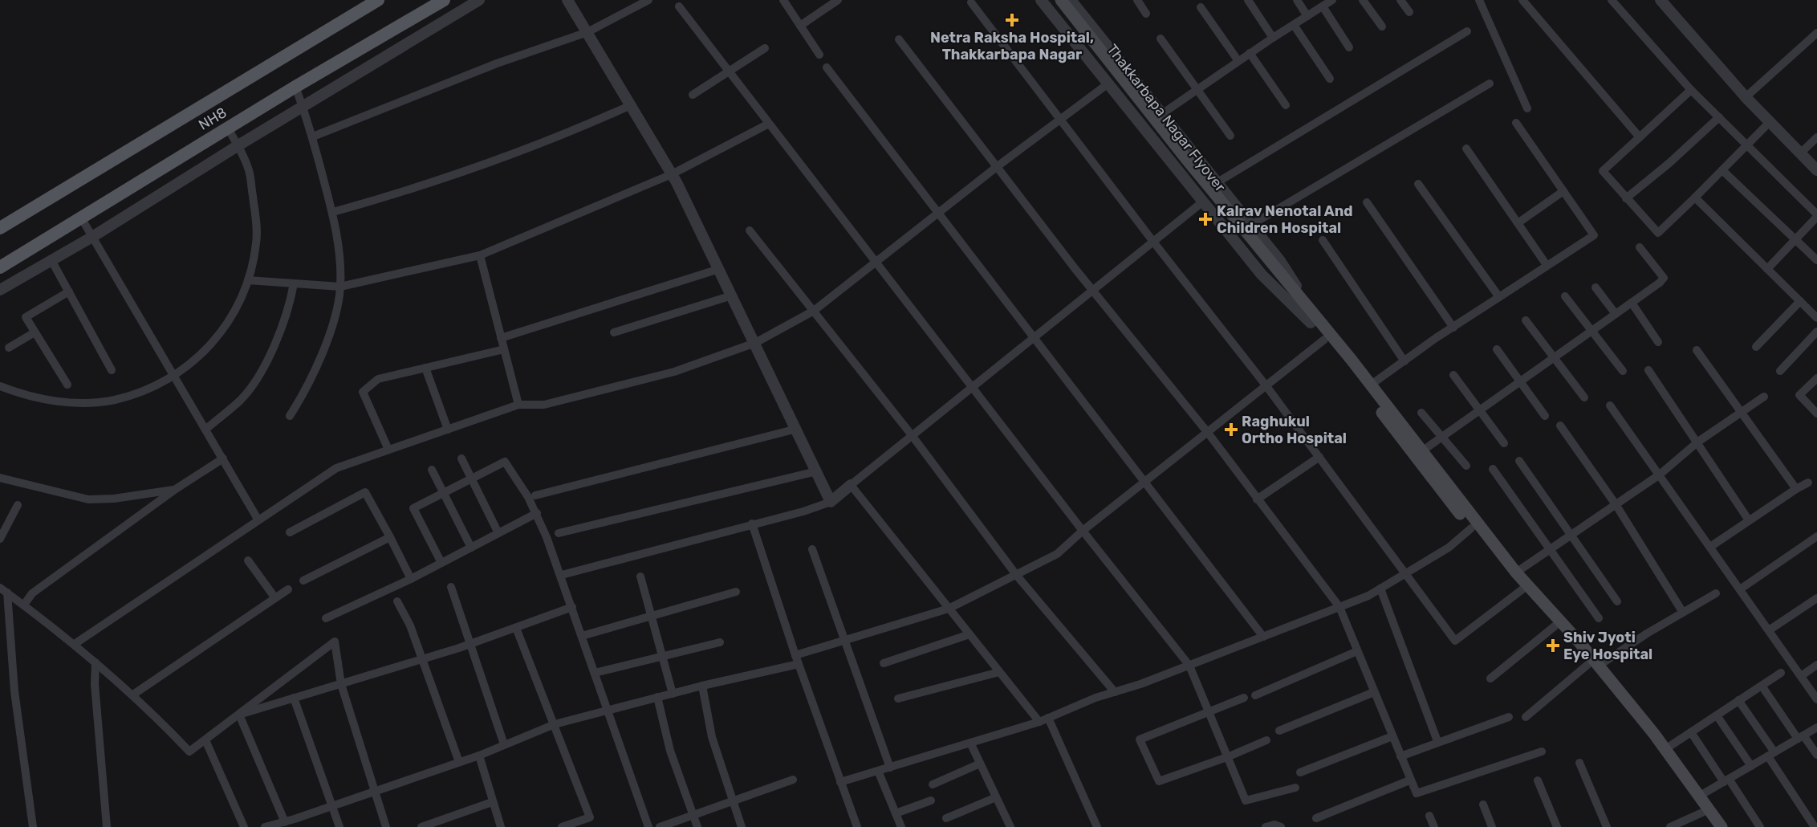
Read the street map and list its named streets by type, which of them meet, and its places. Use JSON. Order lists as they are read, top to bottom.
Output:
{
  "streets": {
    "main road": ["Thakkarbapa Nagar Flyover", "NH8"]
  },
  "places": {
    "health": [
      "Netra Raksha Hospital, Thakkarbapa Nagar",
      "Kalrav Nenotal And Children Hospital",
      "Raghukul Ortho Hospital",
      "Shiv Jyoti Eye Hospital"
    ]
  }
}
